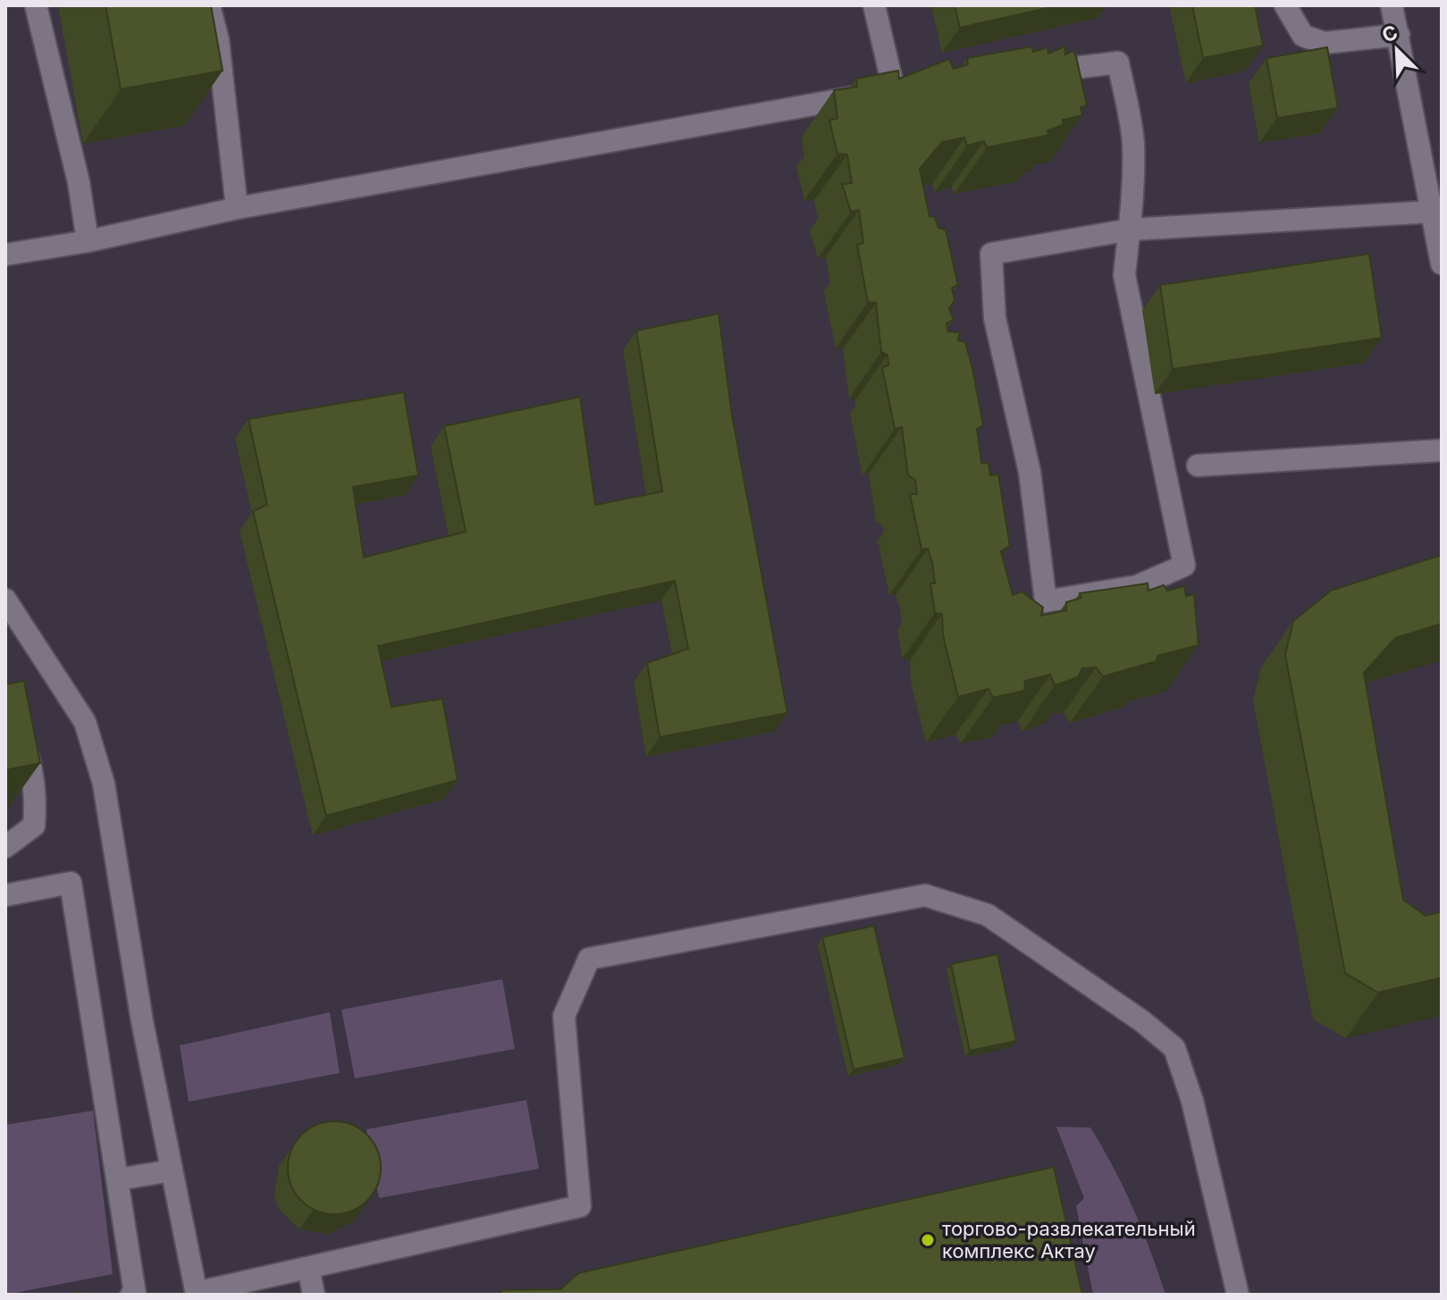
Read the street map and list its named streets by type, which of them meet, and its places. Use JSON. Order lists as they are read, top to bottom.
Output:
{
  "places": ["торгово-развлекательный комплекс Актау"],
  "north": "top left"
}
